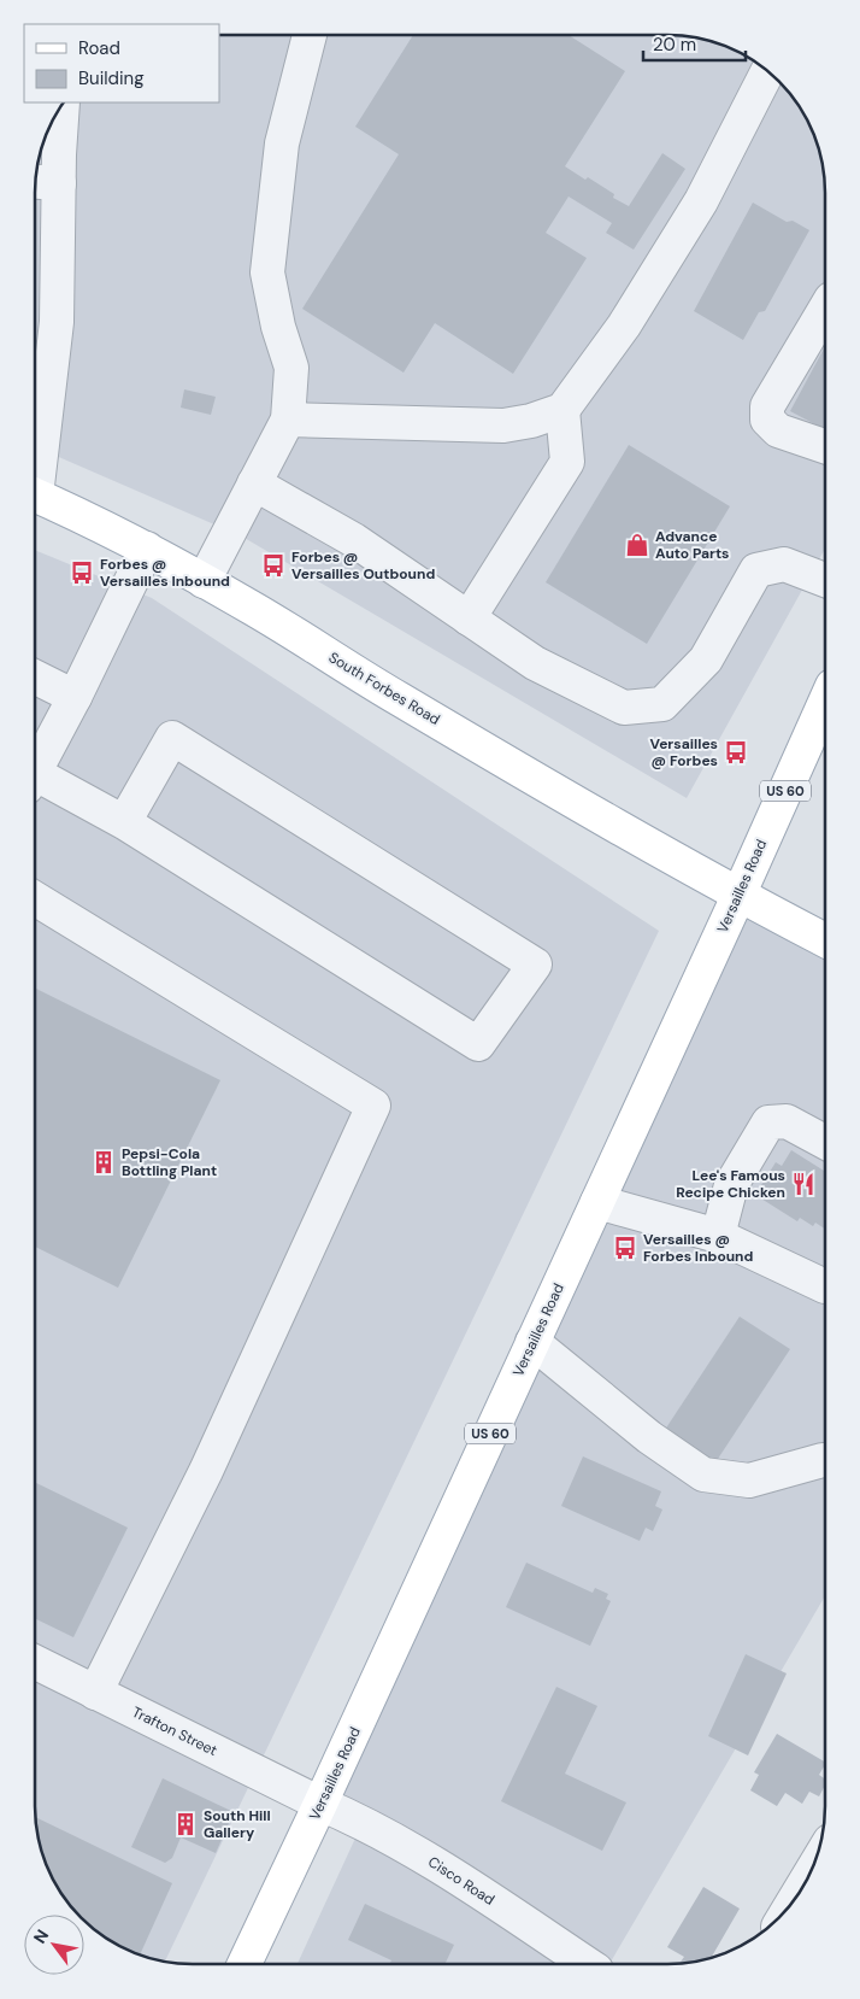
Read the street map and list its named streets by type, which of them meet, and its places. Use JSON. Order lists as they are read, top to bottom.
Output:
{
  "streets": {
    "main road": ["South Forbes Road", "US 60", "Versailles Road"],
    "street": ["Trafton Street", "Cisco Road"]
  },
  "crossings": [
    ["South Forbes Road", "Versailles Road"],
    ["Versailles Road", "Trafton Street"],
    ["Versailles Road", "Cisco Road"],
    ["Trafton Street", "Cisco Road"]
  ],
  "places": {
    "shop": ["Advance Auto Parts"],
    "bus stop": [
      "Forbes @ Versailles Outbound",
      "Forbes @ Versailles Inbound",
      "Versailles @ Forbes",
      "Versailles @ Forbes Inbound"
    ],
    "building": ["Pepsi-Cola Bottling Plant", "South Hill Gallery"],
    "restaurant": ["Lee's Famous Recipe Chicken"]
  },
  "legend": ["Road", "Building"],
  "scale_bar": "20 m",
  "north": "top left"
}
